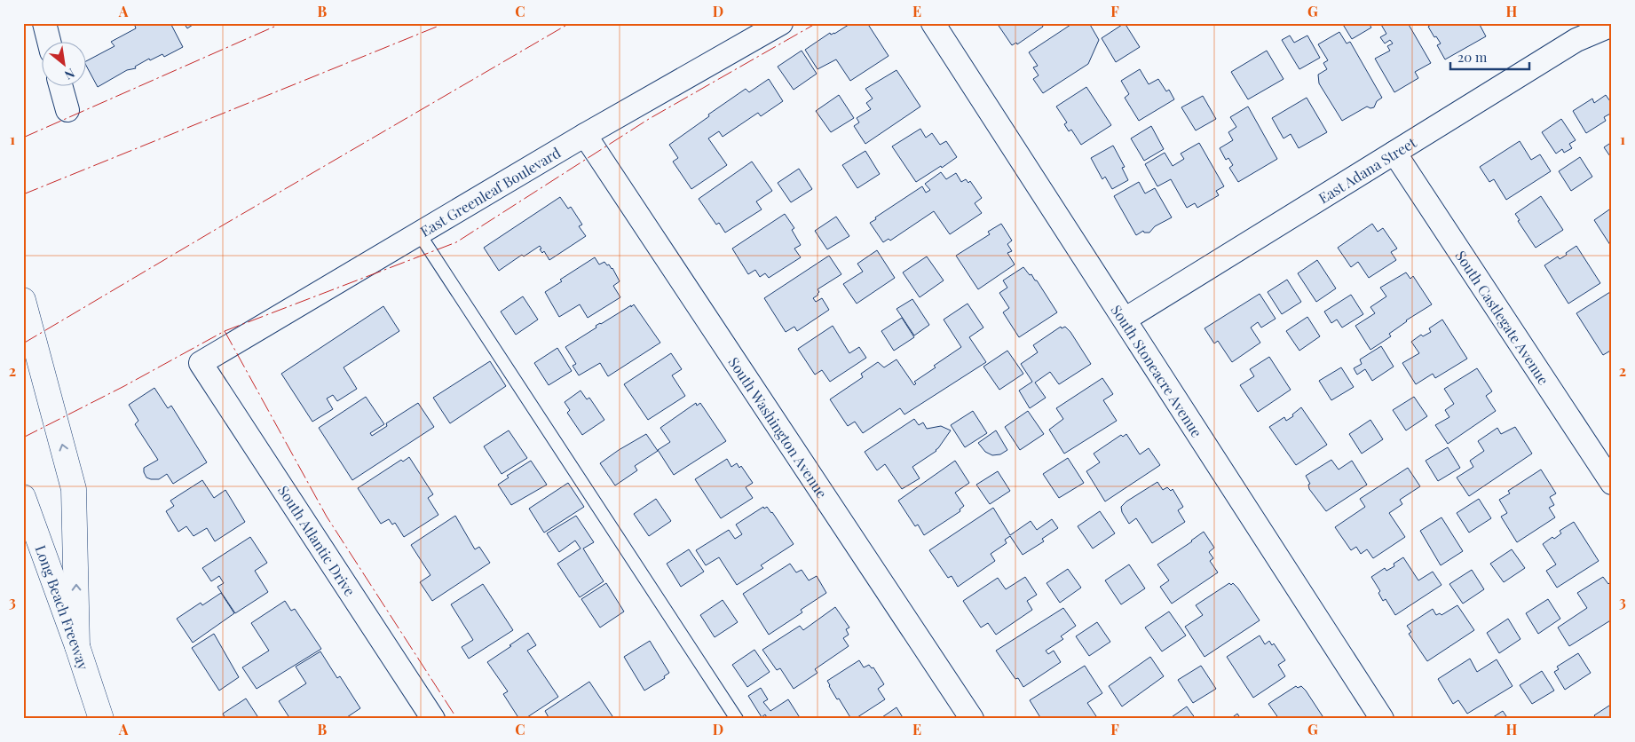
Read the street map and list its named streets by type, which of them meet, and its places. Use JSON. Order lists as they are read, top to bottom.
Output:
{
  "streets": {
    "highway": ["Long Beach Freeway"],
    "street": [
      "East Adana Street",
      "East Greenleaf Boulevard",
      "South Castlegate Avenue",
      "South Stoneacre Avenue",
      "South Washington Avenue",
      "South Atlantic Drive"
    ]
  },
  "crossings": [
    ["East Adana Street", "South Castlegate Avenue"],
    ["East Adana Street", "South Stoneacre Avenue"],
    ["East Greenleaf Boulevard", "South Washington Avenue"],
    ["East Greenleaf Boulevard", "South Atlantic Drive"]
  ],
  "scale_bar": "20 m",
  "north": "bottom right",
  "grid": {
    "columns": [
      "A",
      "B",
      "C",
      "D",
      "E",
      "F",
      "G",
      "H"
    ],
    "rows": ["1", "2", "3"]
  }
}
